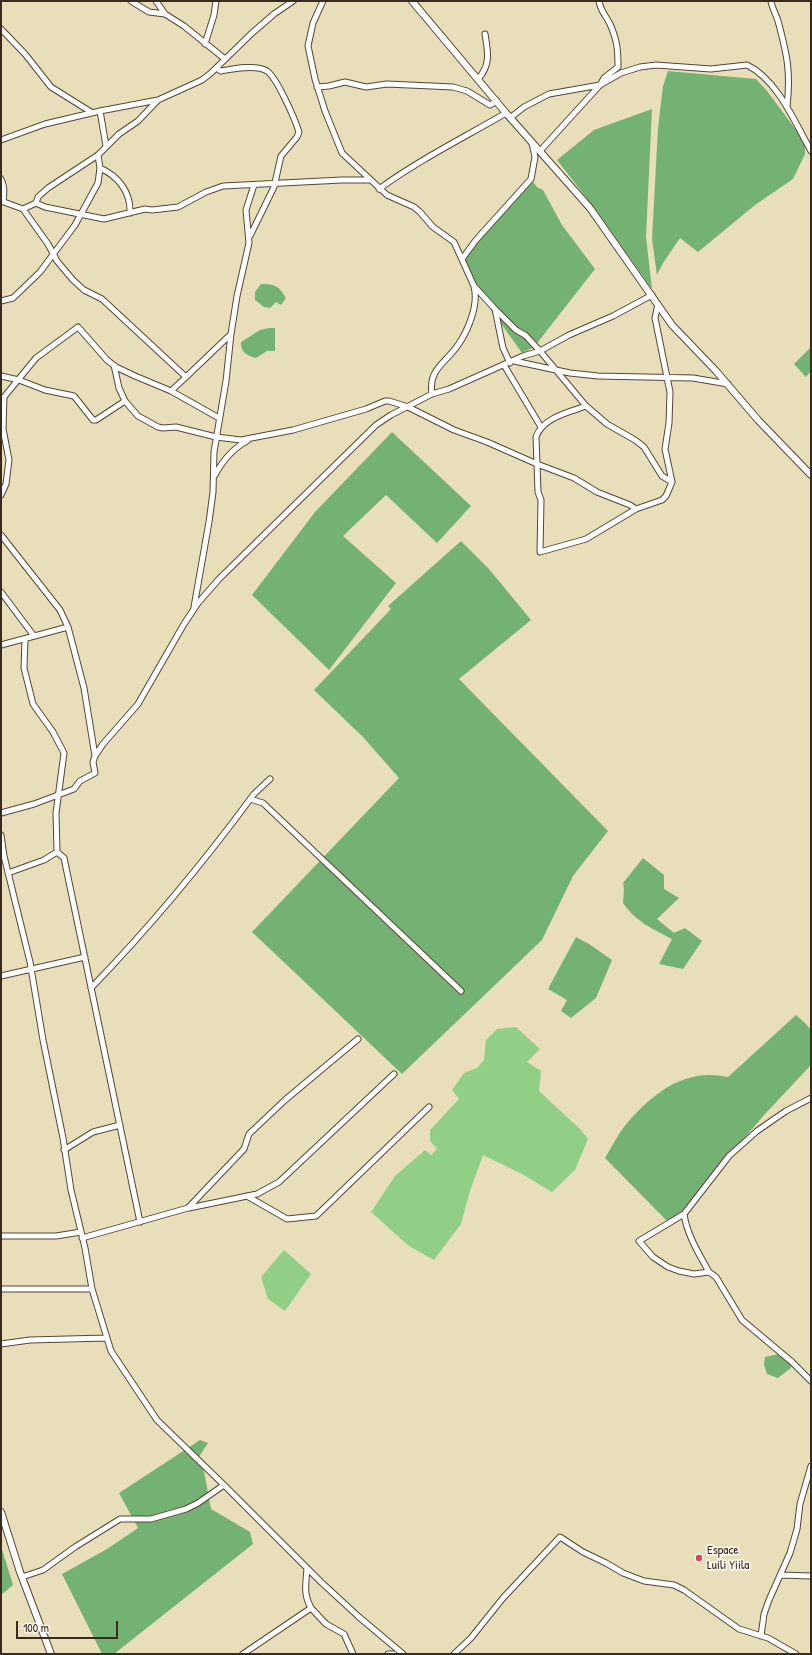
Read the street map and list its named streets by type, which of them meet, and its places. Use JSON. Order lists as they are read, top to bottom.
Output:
{
  "places": ["Espace Luili Yiila"],
  "scale_bar": "100 m"
}
